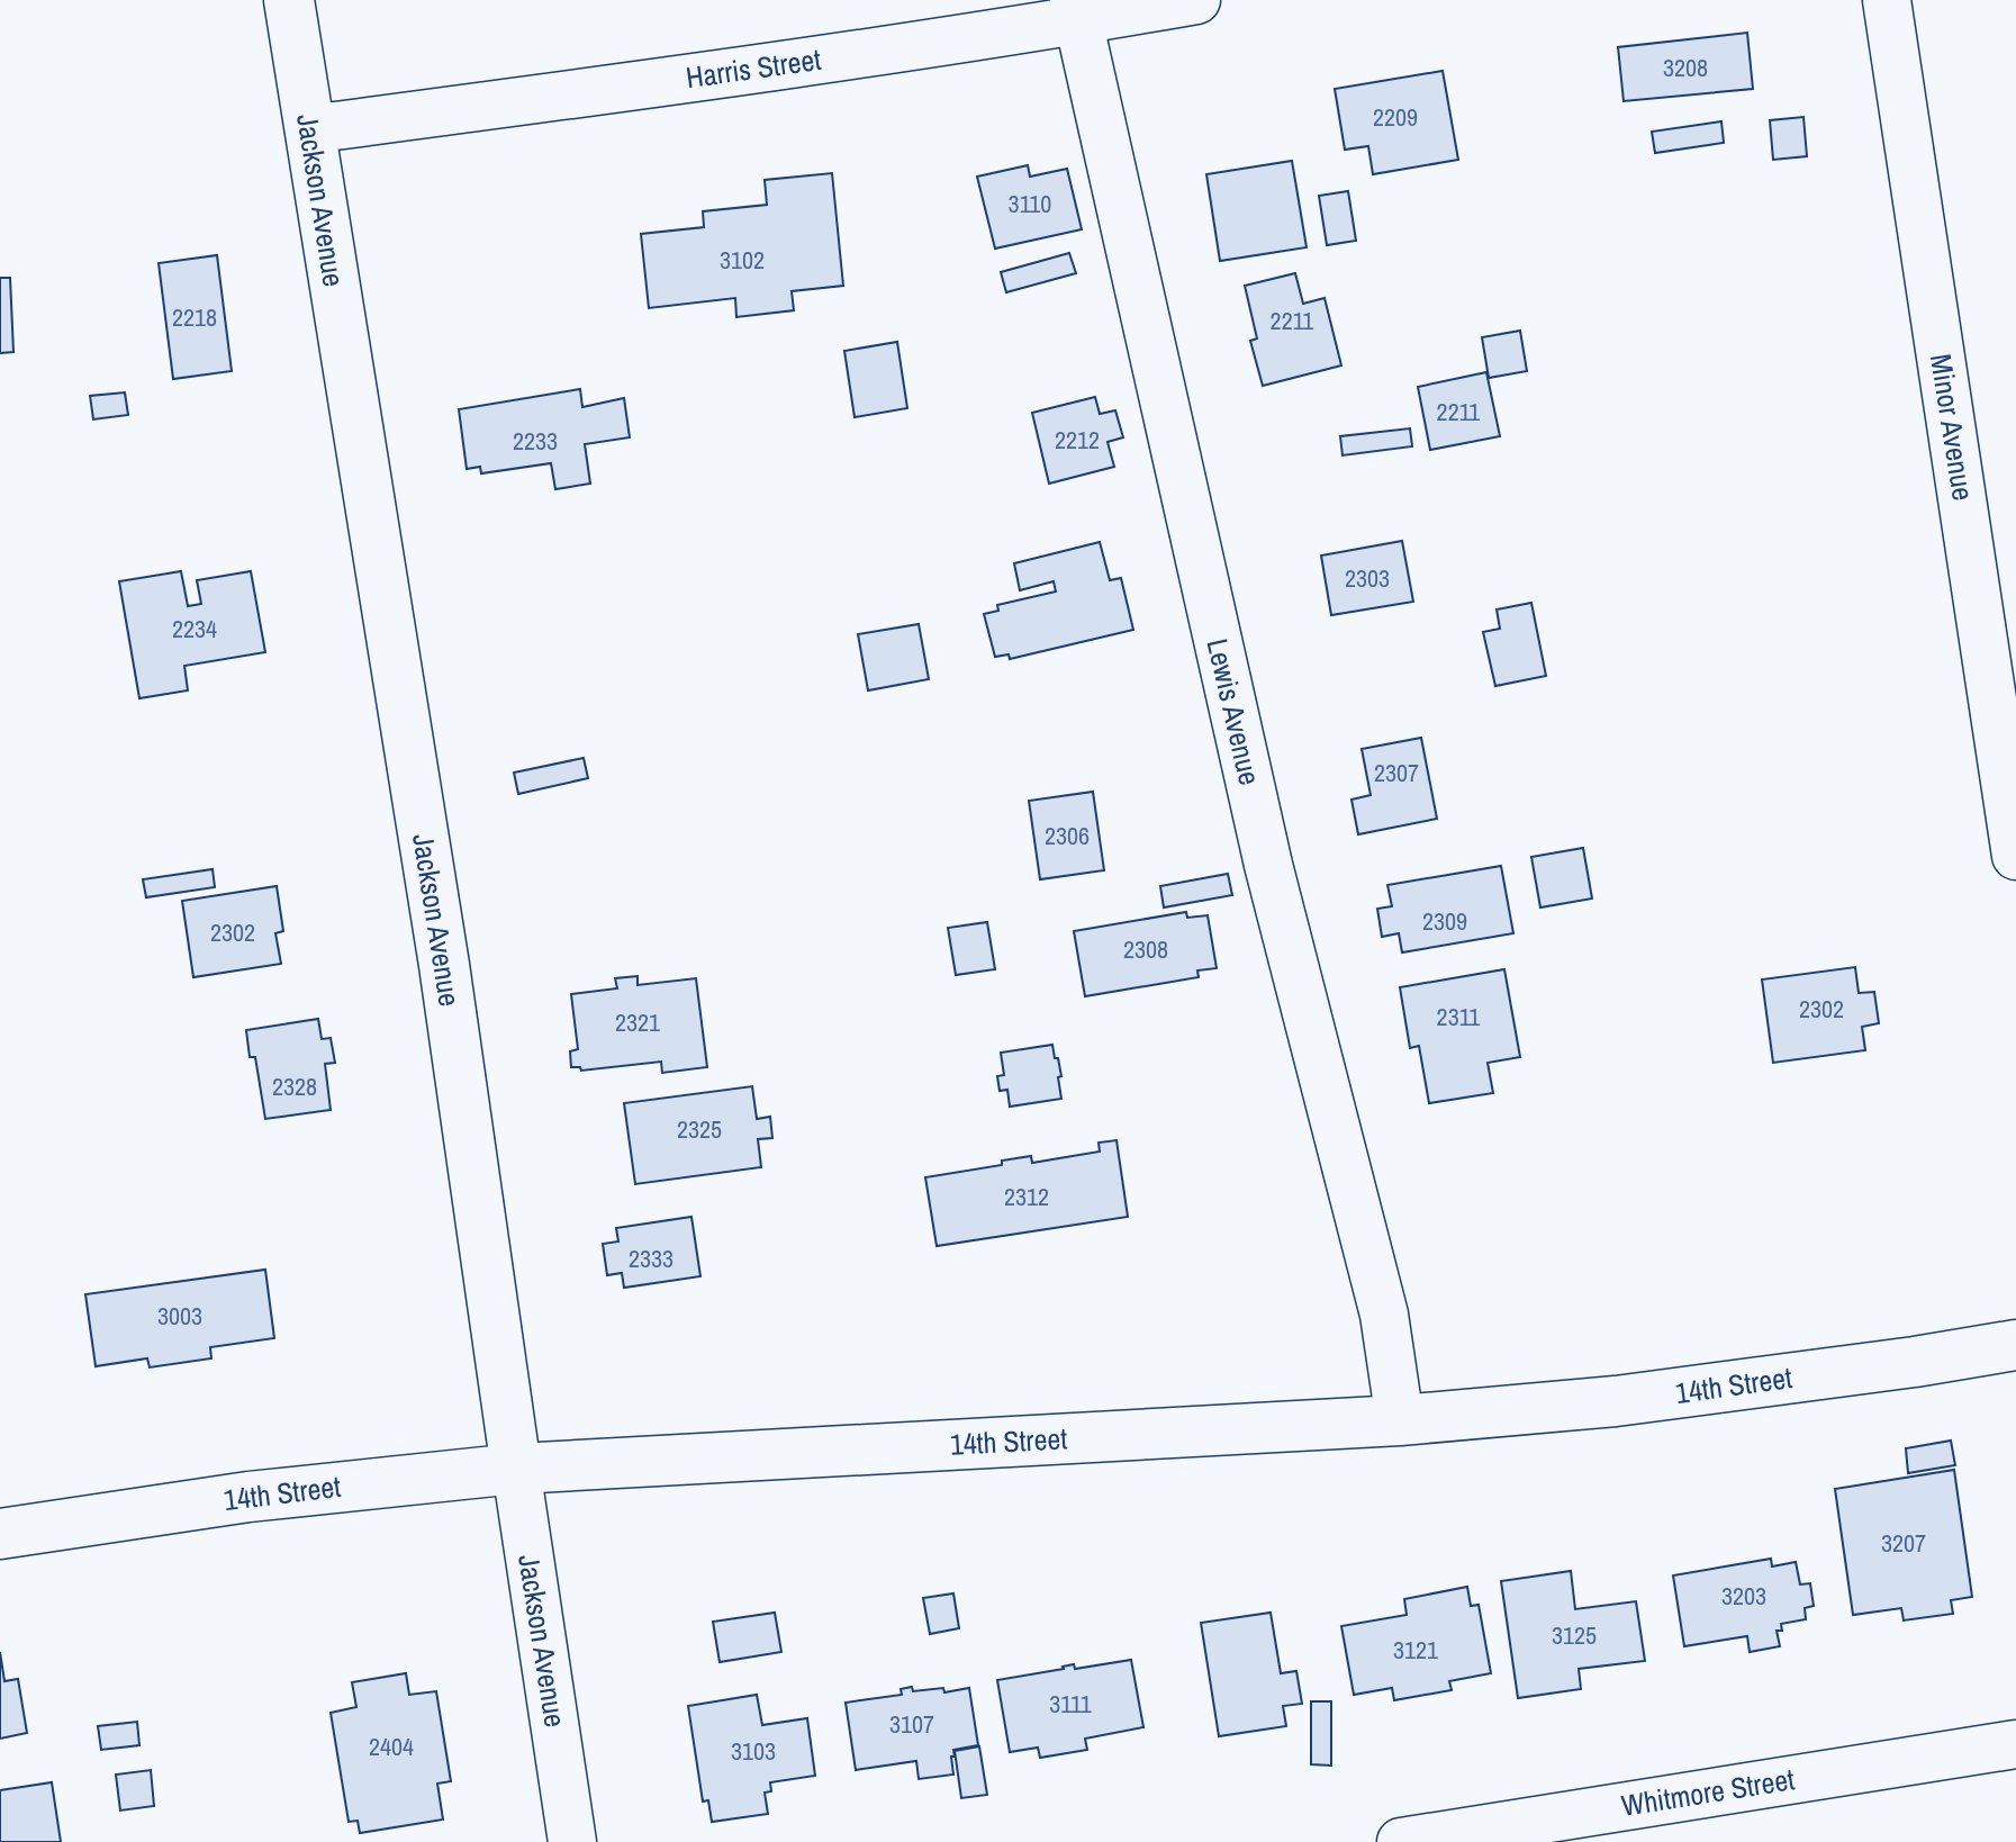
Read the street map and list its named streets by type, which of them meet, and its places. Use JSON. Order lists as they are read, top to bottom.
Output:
{
  "streets": {
    "street": [
      "Harris Street",
      "Jackson Avenue",
      "Minor Avenue",
      "Lewis Avenue",
      "14th Street",
      "Whitmore Street"
    ]
  },
  "crossings": [
    ["Harris Street", "Jackson Avenue"],
    ["Harris Street", "Lewis Avenue"],
    ["Jackson Avenue", "14th Street"],
    ["Lewis Avenue", "14th Street"]
  ],
  "house_numbers": [
    "3208",
    "2209",
    "3110",
    "3102",
    "2218",
    "2211",
    "2211",
    "2212",
    "2233",
    "2303",
    "2234",
    "2307",
    "2306",
    "2309",
    "2302",
    "2308",
    "2302",
    "2311",
    "2321",
    "2328",
    "2325",
    "2312",
    "2333",
    "3003",
    "3207",
    "3203",
    "3125",
    "3121",
    "3111",
    "3107",
    "2404",
    "3103"
  ]
}
